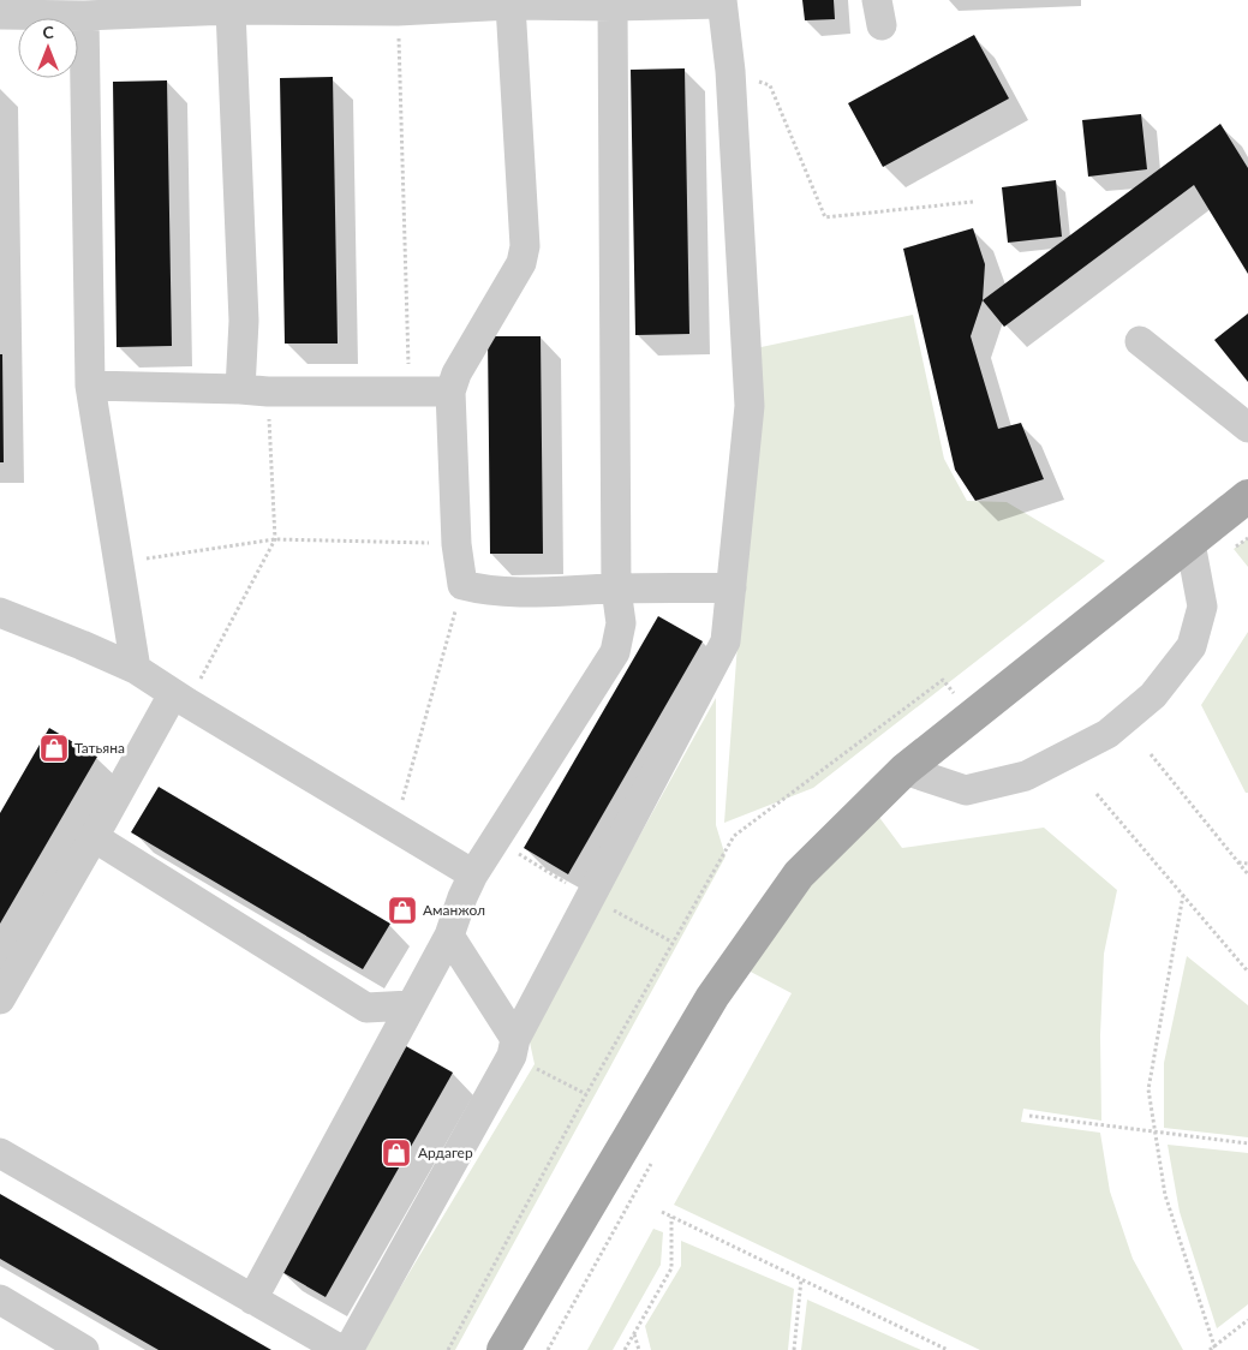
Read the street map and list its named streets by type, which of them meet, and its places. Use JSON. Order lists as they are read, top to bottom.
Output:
{
  "places": {
    "shop": ["Татьяна", "Аманжол", "Ардагер"]
  },
  "north": "top"
}
